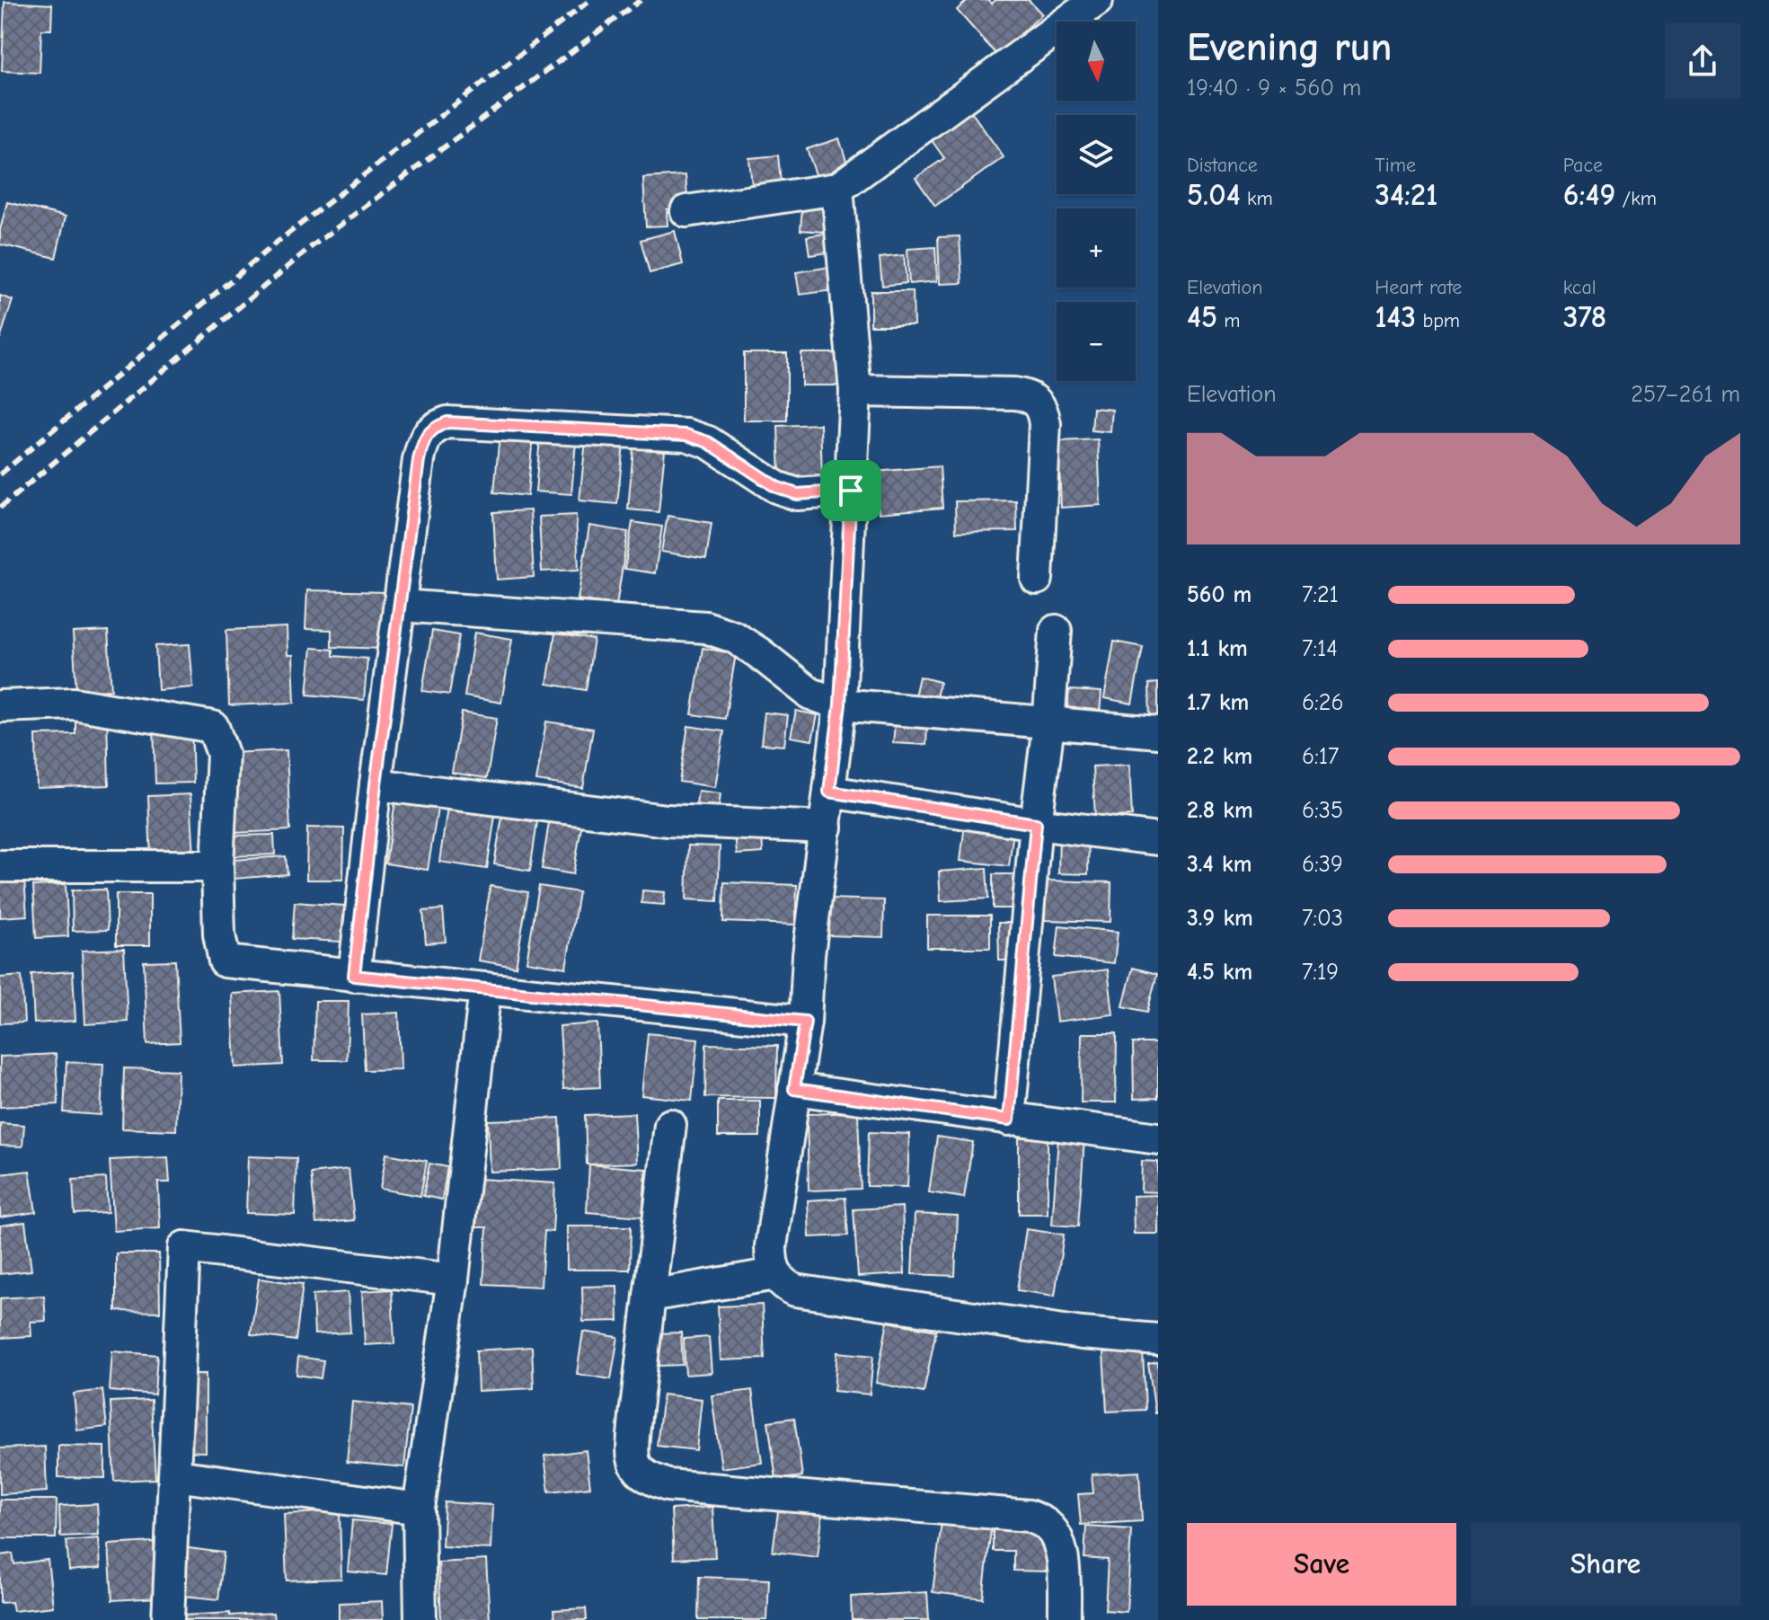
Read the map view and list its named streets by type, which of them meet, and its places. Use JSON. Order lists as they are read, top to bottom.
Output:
{
  "north": "bottom",
  "page": {
    "heading": ["Evening run", "19:40 · 9 × 560 m"],
    "map_buttons": ["+", "−"],
    "stats": [
      ["Distance", "5.04 km"],
      ["Time", "34:21"],
      ["Pace", "6:49 /km"],
      ["Elevation", "45 m"],
      ["Heart rate", "143 bpm"],
      ["kcal", "378"]
    ],
    "chart": ["Elevation", "257–261 m"],
    "list": [
      {
        "name": "560 m",
        "note": "7:21"
      },
      {
        "name": "1.1 km",
        "note": "7:14"
      },
      {
        "name": "1.7 km",
        "note": "6:26"
      },
      {
        "name": "2.2 km",
        "note": "6:17"
      },
      {
        "name": "2.8 km",
        "note": "6:35"
      },
      {
        "name": "3.4 km",
        "note": "6:39"
      },
      {
        "name": "3.9 km",
        "note": "7:03"
      },
      {
        "name": "4.5 km",
        "note": "7:19"
      }
    ],
    "buttons": ["Save", "Share"]
  }
}
